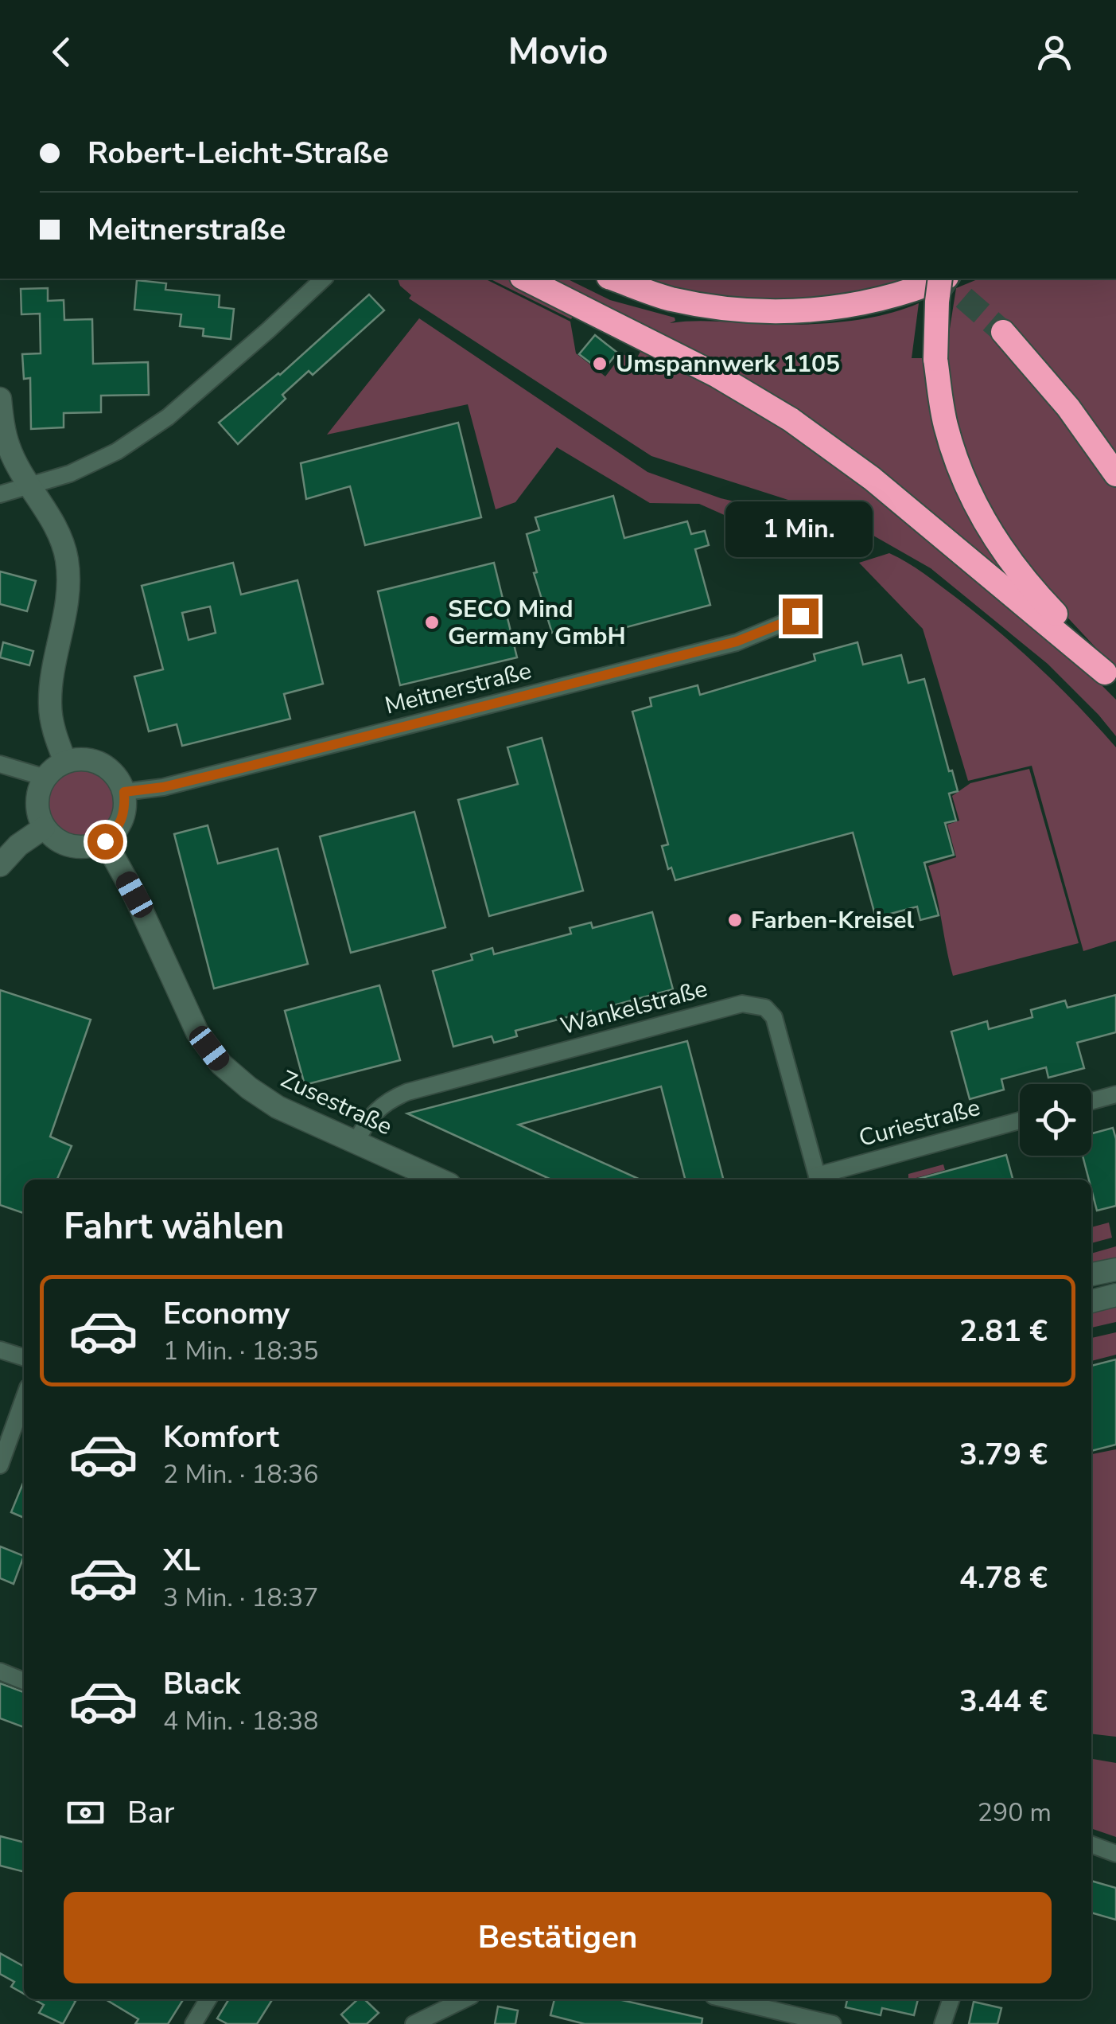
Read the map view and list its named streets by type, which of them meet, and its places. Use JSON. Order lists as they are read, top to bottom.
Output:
{
  "streets": {
    "street": [
      "Meitnerstraße",
      "Wankelstraße",
      "Zusestraße",
      "Curiestraße"
    ]
  },
  "crossings": [
    ["Meitnerstraße", "Zusestraße"],
    ["Wankelstraße", "Zusestraße"],
    ["Wankelstraße", "Curiestraße"]
  ],
  "places": ["Umspannwerk 1105", "SECO Mind Germany GmbH", "Farben-Kreisel"],
  "page": {
    "header": "Movio",
    "banner": ["Robert-Leicht-Straße", "Meitnerstraße"],
    "bubble": "1 Min.",
    "heading": "Fahrt wählen",
    "list": [
      {
        "name": "Economy",
        "note": "1 Min. · 18:35",
        "value": "2.81 €"
      },
      {
        "name": "Komfort",
        "note": "2 Min. · 18:36",
        "value": "3.79 €"
      },
      {
        "name": "XL",
        "note": "3 Min. · 18:37",
        "value": "4.78 €"
      },
      {
        "name": "Black",
        "note": "4 Min. · 18:38",
        "value": "3.44 €"
      }
    ],
    "pay": ["Bar", "290 m"],
    "buttons": "Bestätigen"
  }
}
